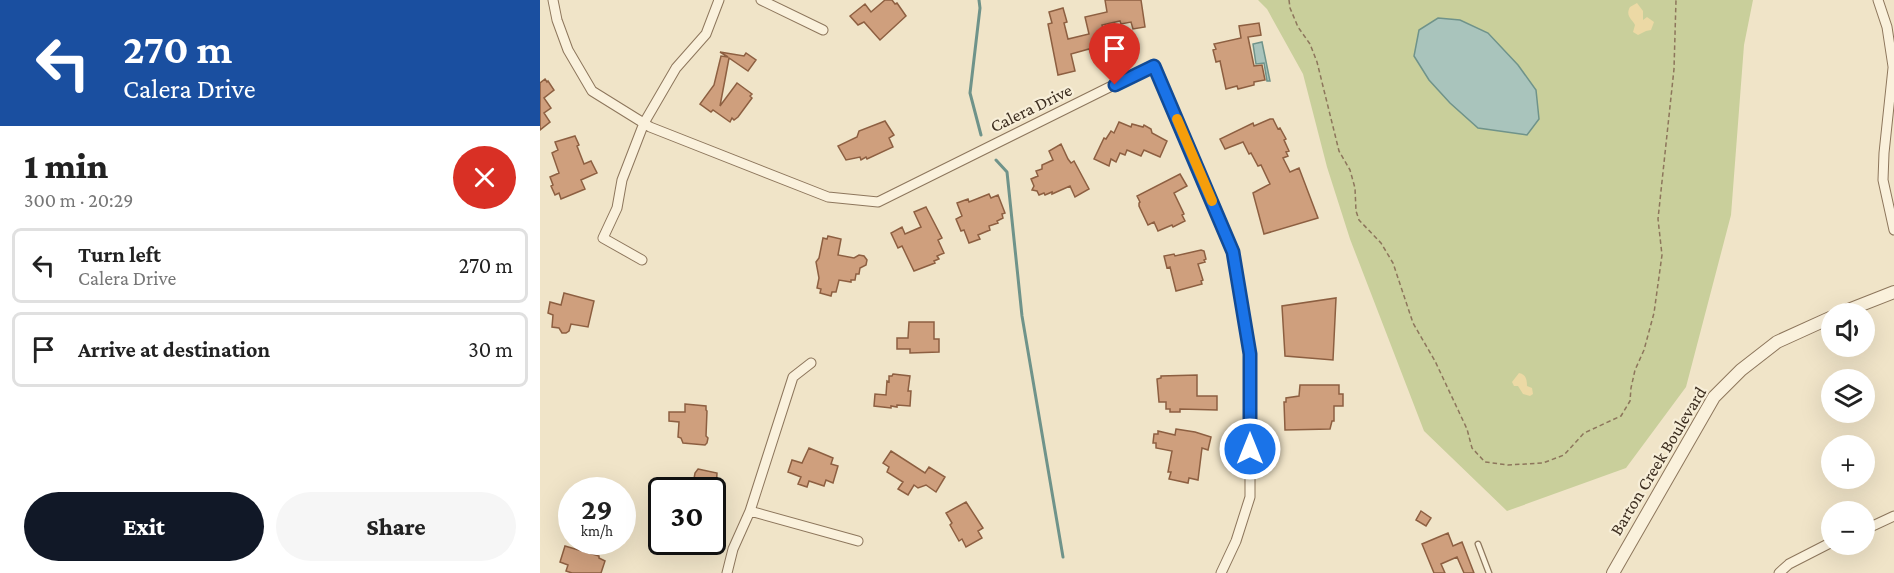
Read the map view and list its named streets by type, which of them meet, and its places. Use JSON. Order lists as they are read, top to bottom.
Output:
{
  "streets": {
    "street": ["Calera Drive", "Barton Creek Boulevard"]
  },
  "page": {
    "turn": ["270 m", "Calera Drive"],
    "heading": ["1 min", "300 m · 20:29"],
    "list": [
      {
        "name": "Turn left",
        "note": "Calera Drive",
        "value": "270 m"
      },
      {
        "name": "Arrive at destination",
        "value": "30 m"
      }
    ],
    "map_buttons": ["+", "−"],
    "speed": "29 km/h",
    "limit": "30",
    "buttons": ["Exit", "Share"]
  }
}
